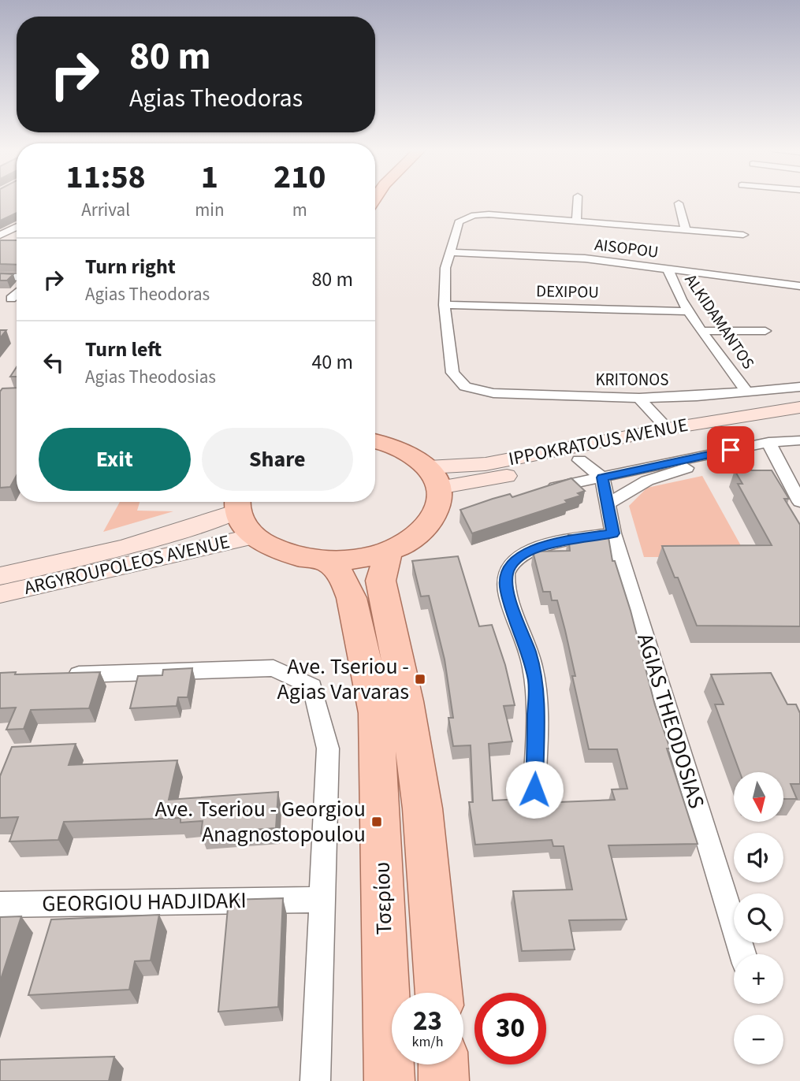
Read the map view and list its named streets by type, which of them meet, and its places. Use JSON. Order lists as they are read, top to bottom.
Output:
{
  "streets": {
    "main road": ["IPPOKRATOUS AVENUE", "ARGYROUPOLEOS AVENUE", "Τσερίου"],
    "street": [
      "AISOPOU",
      "DEXIPOU",
      "ALKIDAMANTOS",
      "KRITONOS",
      "AGIAS THEODOSIAS",
      "GEORGIOU HADJIDAKI"
    ]
  },
  "crossings": [
    ["AISOPOU", "ALKIDAMANTOS"],
    ["DEXIPOU", "ALKIDAMANTOS"],
    ["DEXIPOU", "KRITONOS"],
    ["ALKIDAMANTOS", "KRITONOS"]
  ],
  "places": {
    "transit": ["Ave. Tseriou - Agias Varvaras", "Ave. Tseriou - Georgiou Anagnostopoulou"]
  },
  "north": "bottom",
  "page": {
    "turn": ["80 m", "Agias Theodoras"],
    "eta": [
      "11:58",
      "Arrival",
      "1",
      "min",
      "210",
      "m"
    ],
    "list": [
      {
        "name": "Turn right",
        "note": "Agias Theodoras",
        "value": "80 m"
      },
      {
        "name": "Turn left",
        "note": "Agias Theodosias",
        "value": "40 m"
      }
    ],
    "buttons": ["Exit", "Share"],
    "map_buttons": ["+", "−"],
    "speed": "23 km/h",
    "limit": "30"
  }
}
